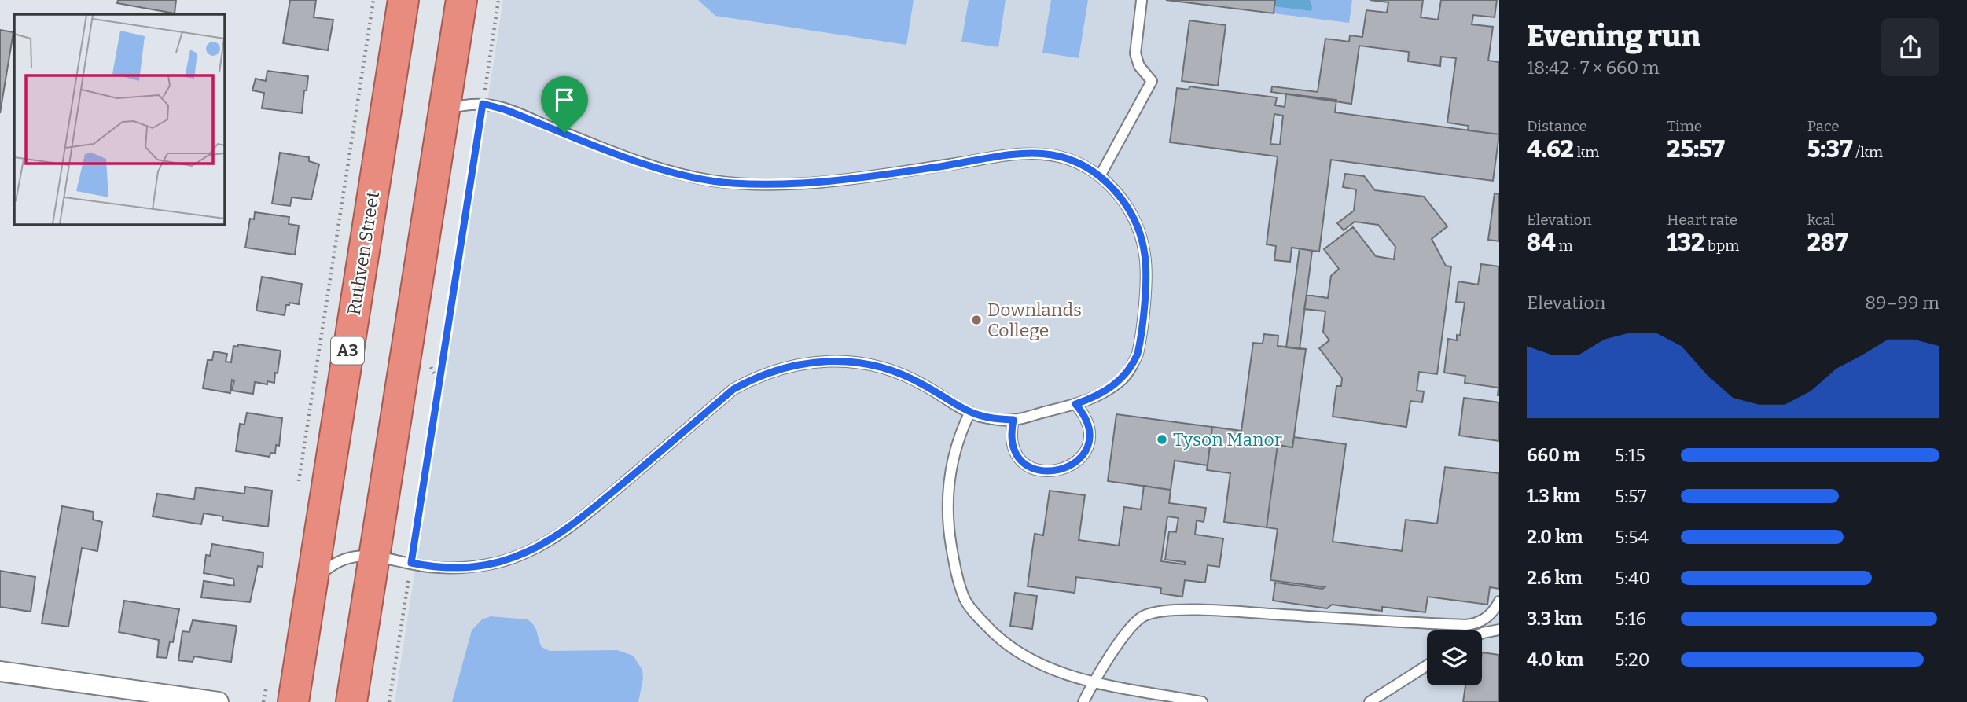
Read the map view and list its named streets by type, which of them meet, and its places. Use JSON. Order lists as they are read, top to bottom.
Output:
{
  "streets": {
    "highway": ["Ruthven Street", "A3"]
  },
  "places": ["Downlands College", "Tyson Manor"],
  "page": {
    "heading": ["Evening run", "18:42 · 7 × 660 m"],
    "stats": [
      ["Distance", "4.62 km"],
      ["Time", "25:57"],
      ["Pace", "5:37 /km"],
      ["Elevation", "84 m"],
      ["Heart rate", "132 bpm"],
      ["kcal", "287"]
    ],
    "chart": ["Elevation", "89–99 m"],
    "list": [
      {
        "name": "660 m",
        "note": "5:15"
      },
      {
        "name": "1.3 km",
        "note": "5:57"
      },
      {
        "name": "2.0 km",
        "note": "5:54"
      },
      {
        "name": "2.6 km",
        "note": "5:40"
      },
      {
        "name": "3.3 km",
        "note": "5:16"
      },
      {
        "name": "4.0 km",
        "note": "5:20"
      }
    ]
  }
}
